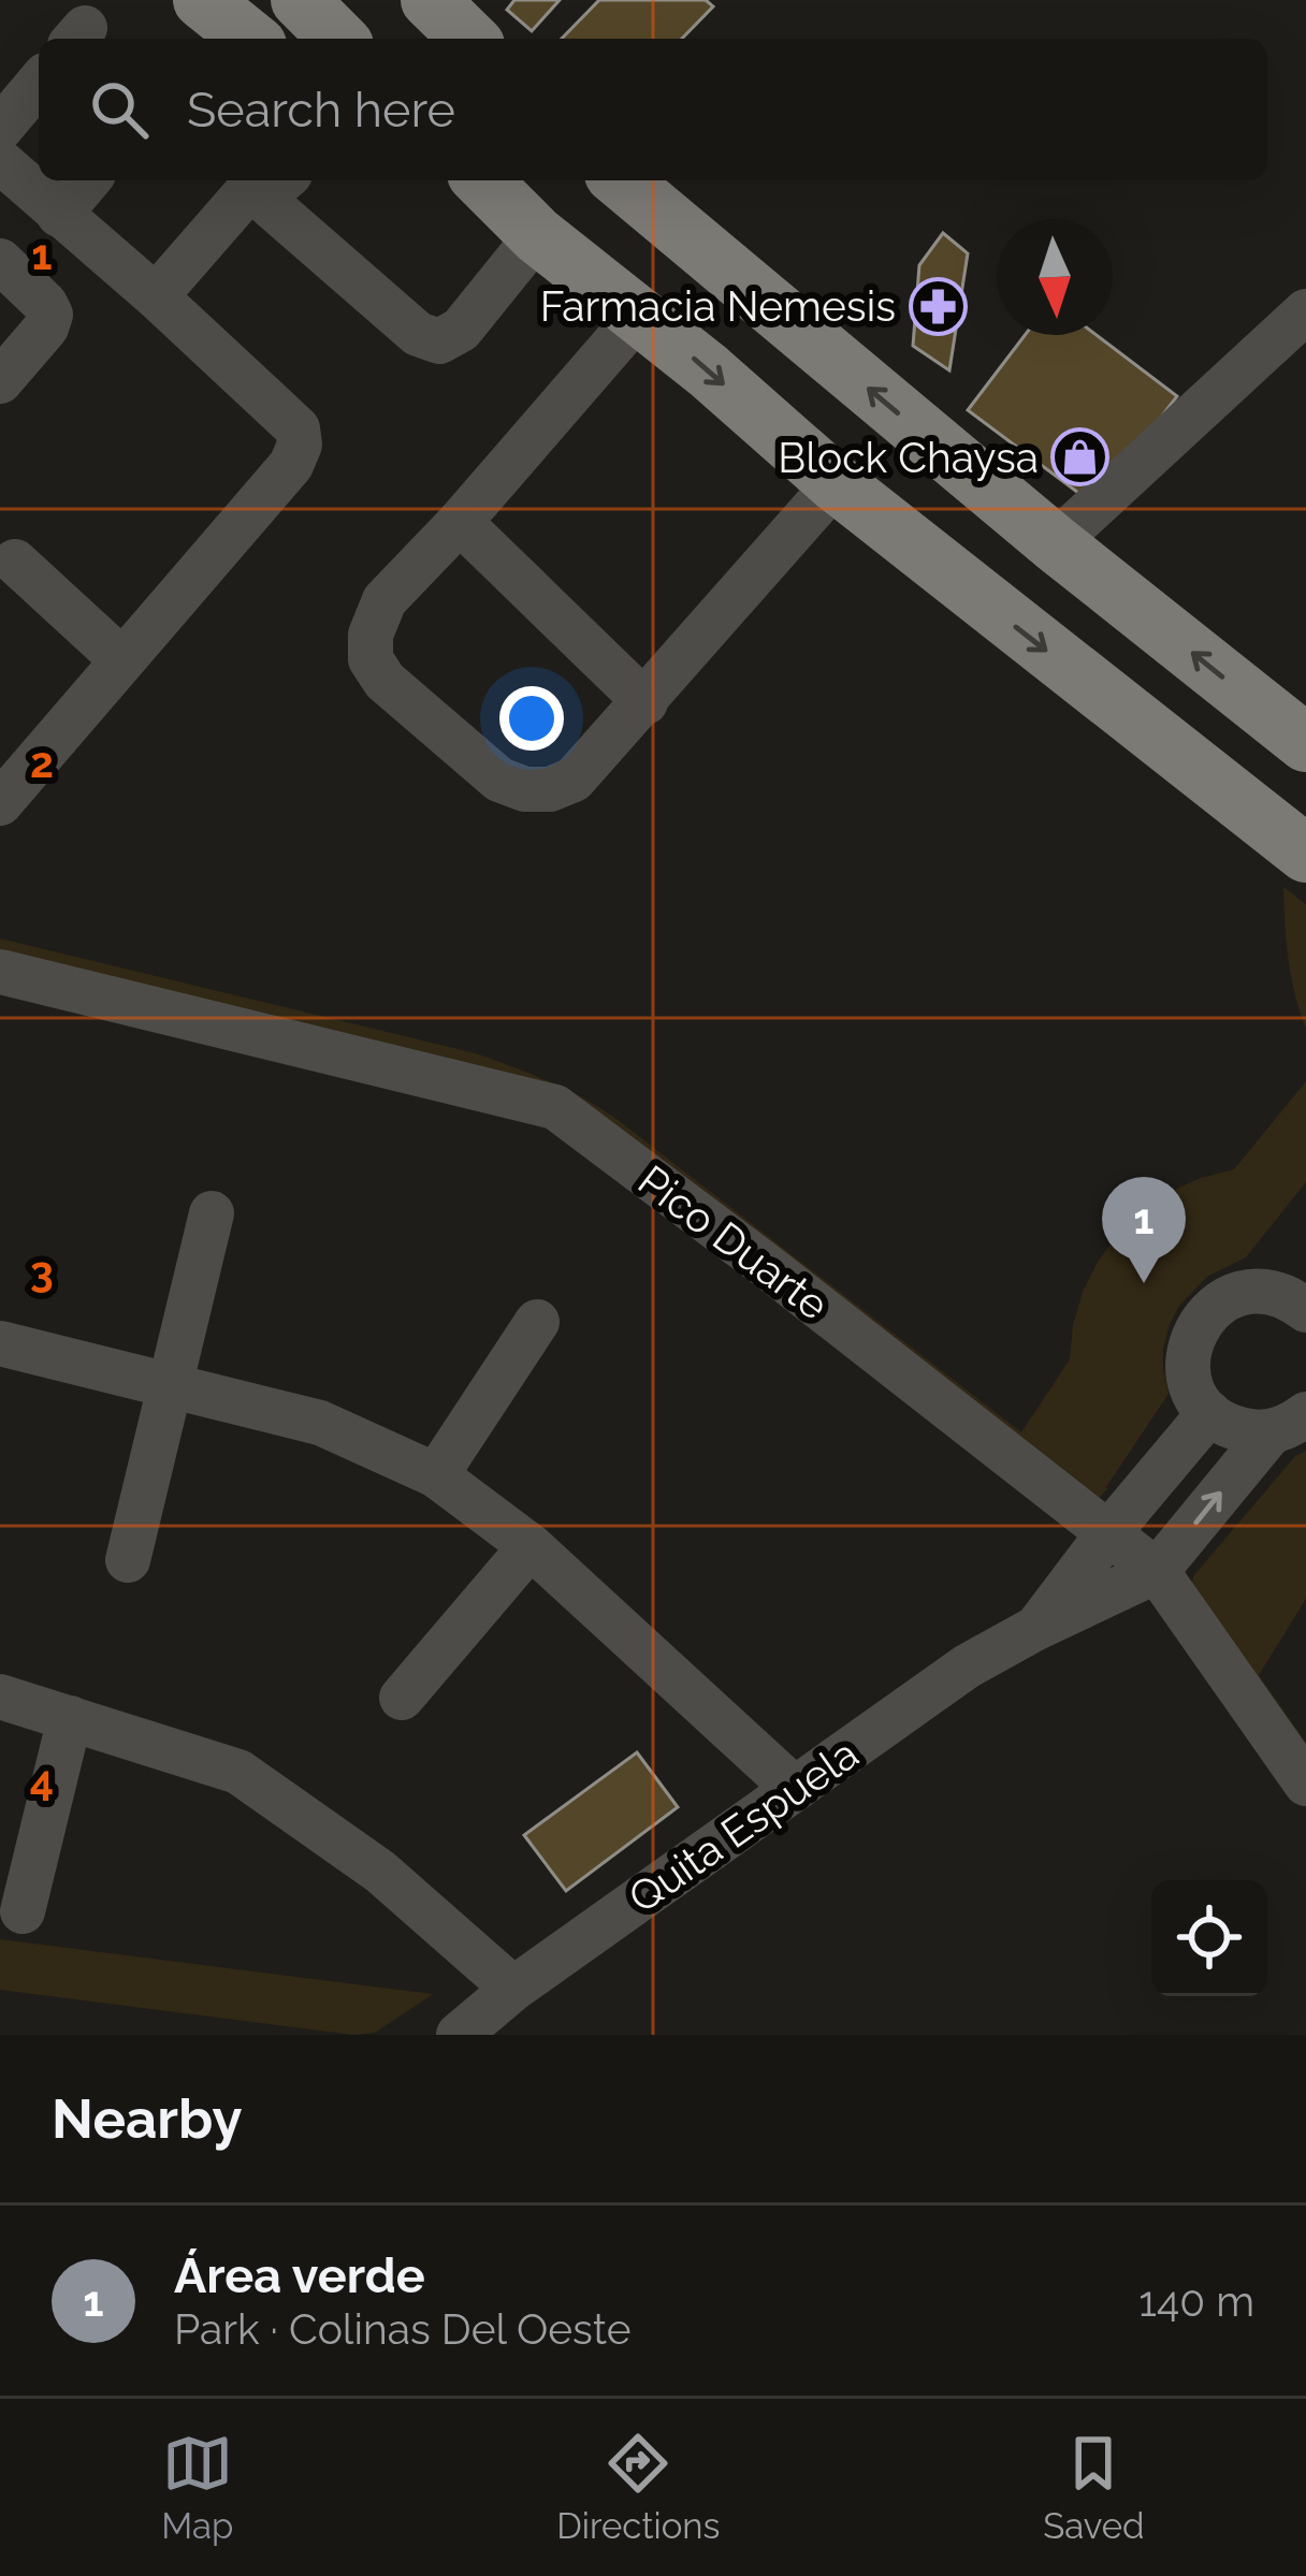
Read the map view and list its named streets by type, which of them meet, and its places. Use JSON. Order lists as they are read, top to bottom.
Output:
{
  "streets": {
    "street": ["Pico Duarte", "Quita Espuela"]
  },
  "crossings": [
    ["Pico Duarte", "Quita Espuela"]
  ],
  "places": {
    "pharmacy": ["Farmacia Nemesis"],
    "shop": ["Block Chaysa"]
  },
  "north": "bottom",
  "page": {
    "search": "Search here",
    "pins": "1",
    "heading": "Nearby",
    "list": [
      {
        "mark": "1",
        "name": "Área verde",
        "note": "Park · Colinas Del Oeste",
        "value": "140 m"
      }
    ],
    "nav": ["Map", "Directions", "Saved"]
  },
  "grid": {
    "rows": [
      "1",
      "2",
      "3",
      "4"
    ]
  }
}
